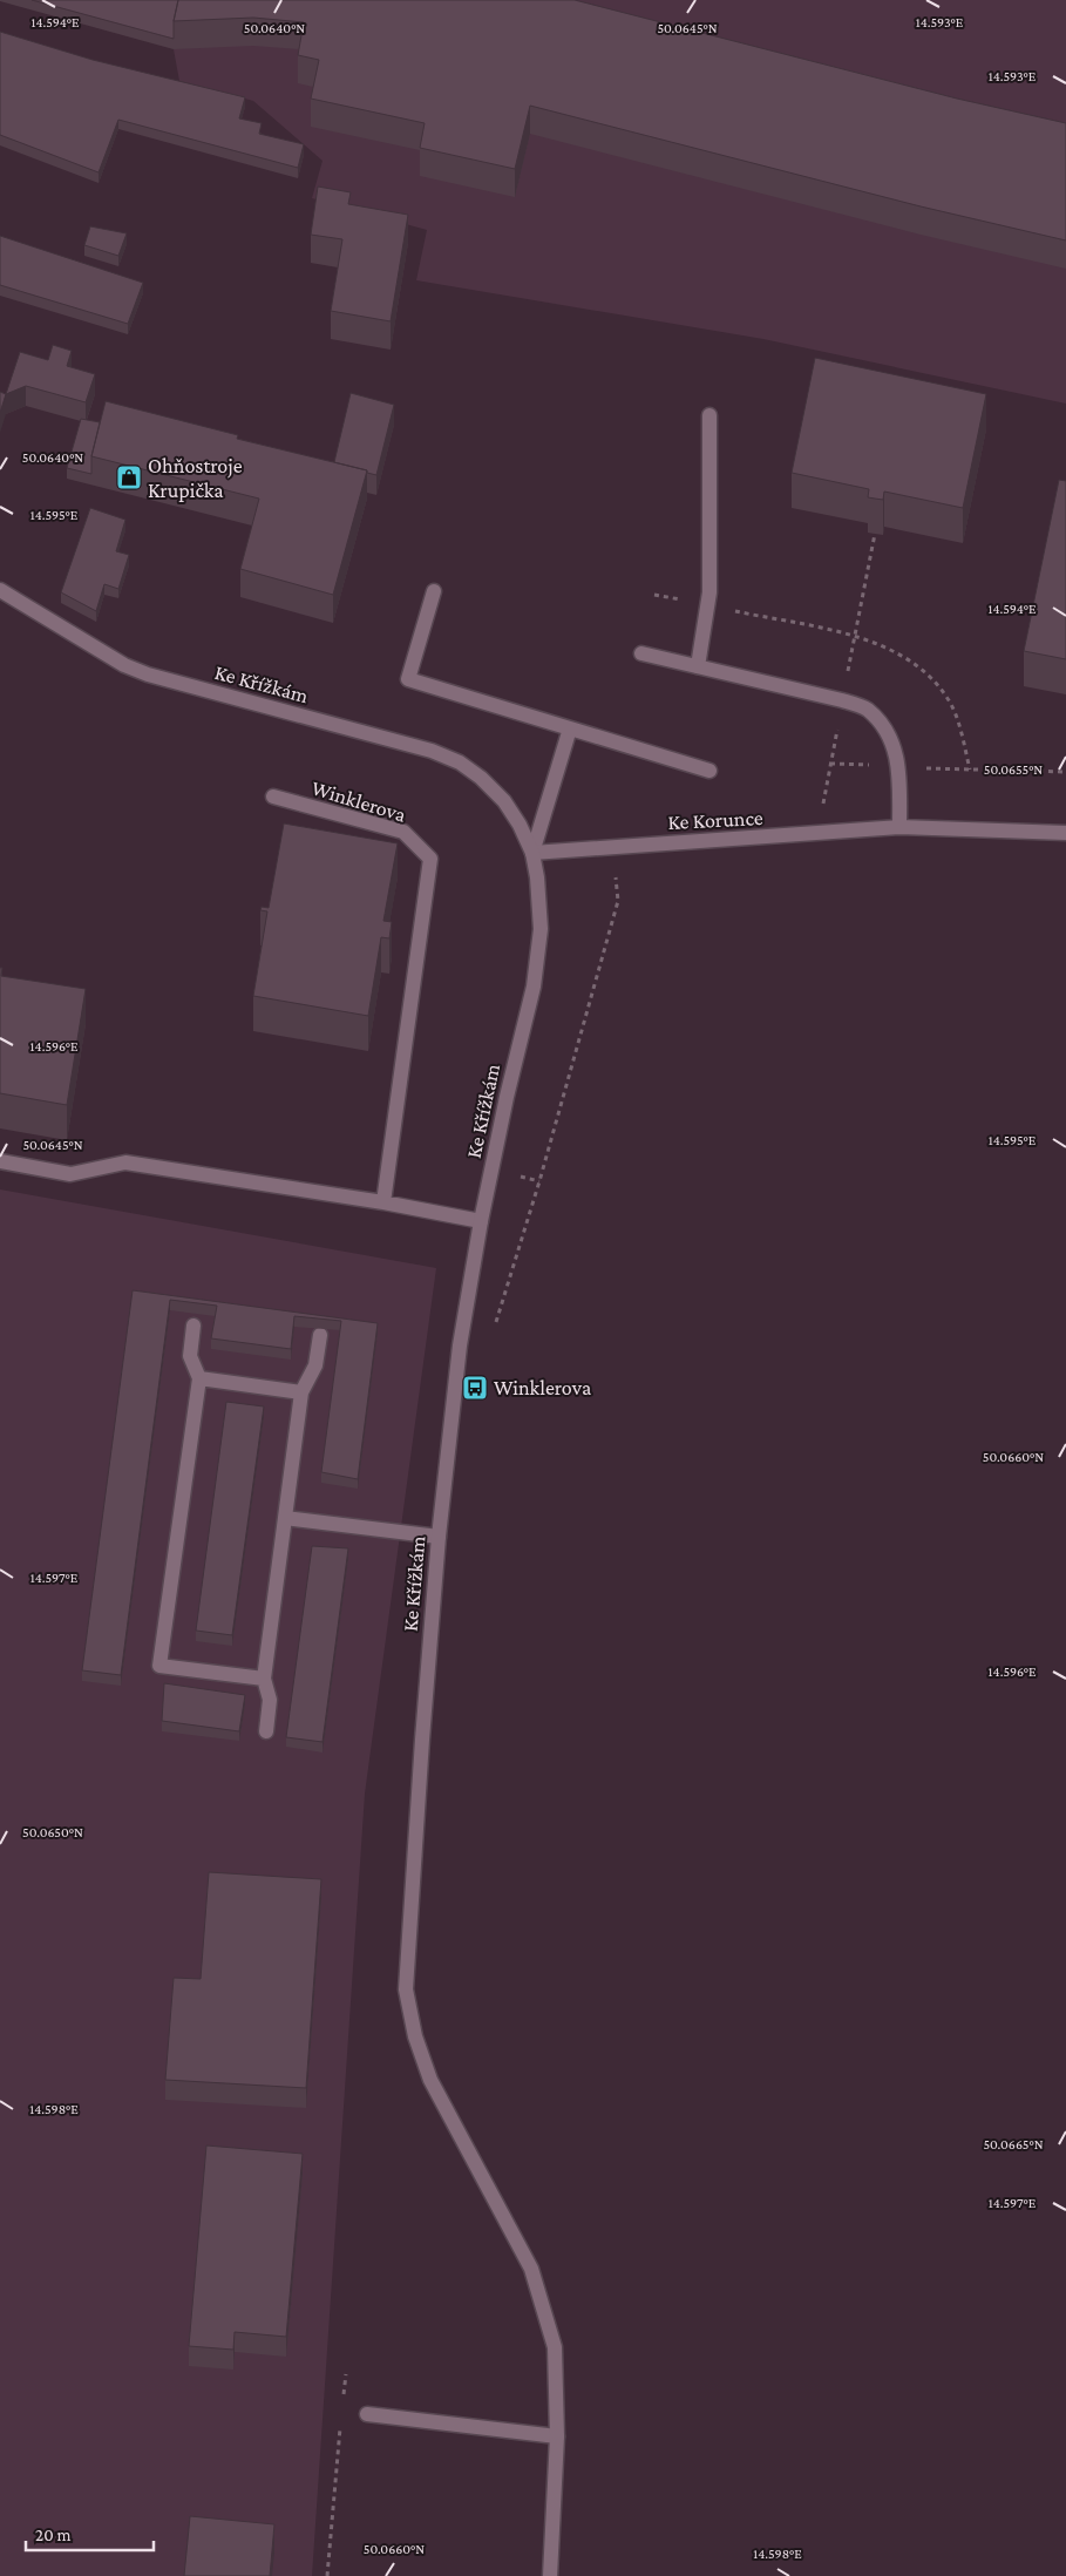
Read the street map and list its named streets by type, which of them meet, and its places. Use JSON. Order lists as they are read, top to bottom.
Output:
{
  "streets": {
    "street": ["Ke Křížkám", "Winklerova", "Ke Korunce"]
  },
  "crossings": [
    ["Ke Křížkám", "Ke Korunce"]
  ],
  "places": {
    "shop": ["Ohňostroje Krupička"],
    "bus stop": ["Winklerova"]
  },
  "scale_bar": "20 m",
  "coordinates": [
    "14.594°E",
    "14.593°E",
    "50.0645°N",
    "50.0640°N",
    "14.595°E",
    "50.0655°N",
    "14.596°E",
    "50.0660°N",
    "14.597°E",
    "50.0650°N",
    "14.598°E",
    "50.0665°N"
  ]
}
